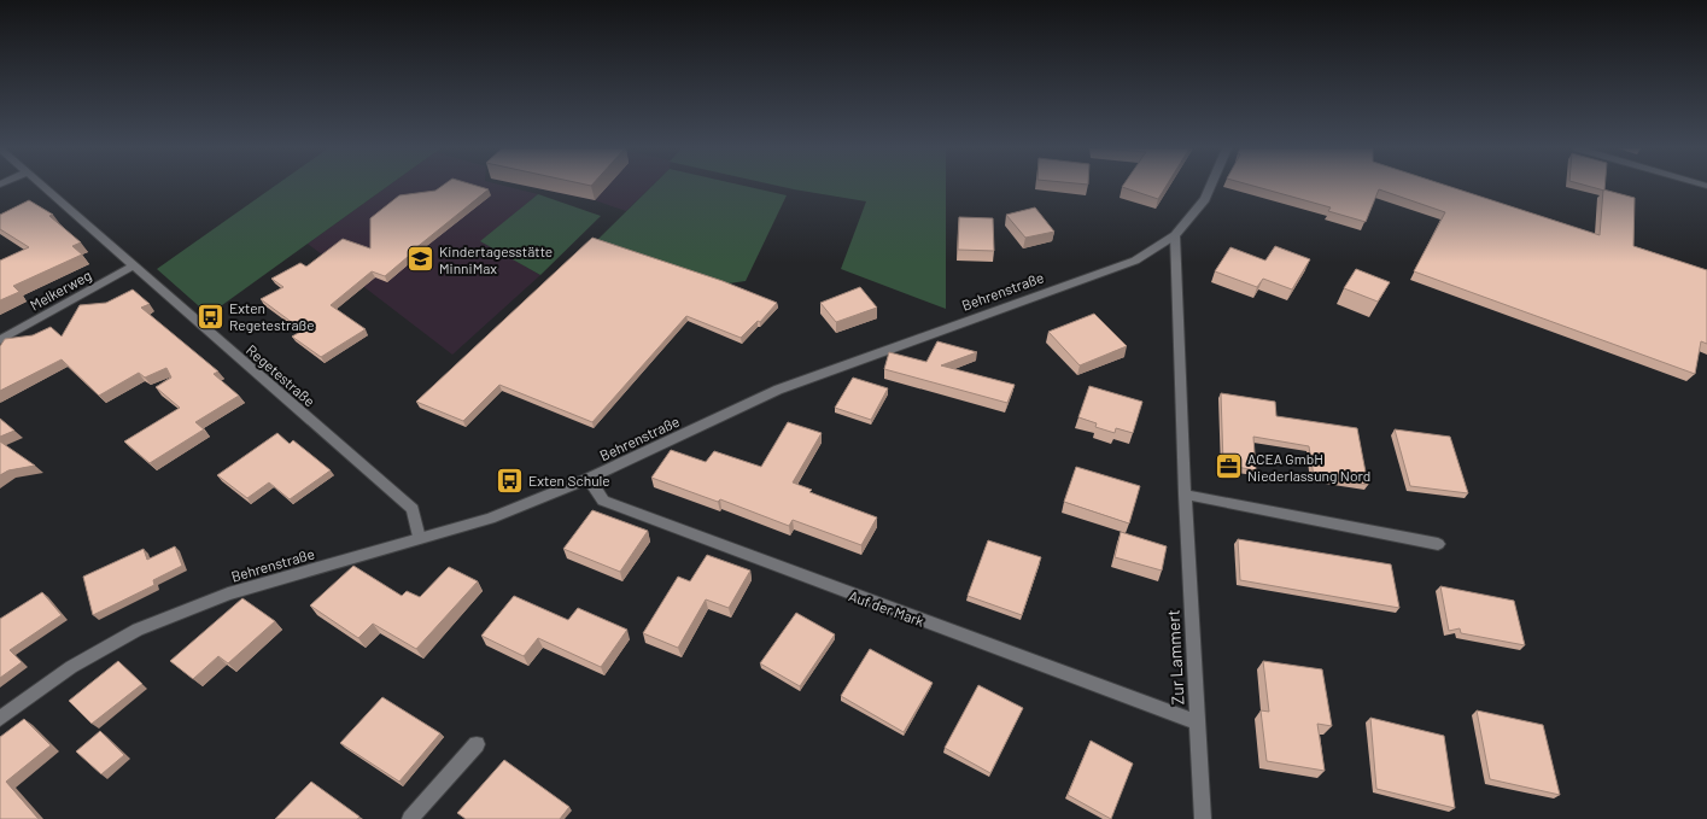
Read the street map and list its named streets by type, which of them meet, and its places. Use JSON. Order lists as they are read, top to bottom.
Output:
{
  "streets": {
    "street": [
      "Melkerweg",
      "Behrenstraße",
      "Regetestraße",
      "Auf der Mark",
      "Zur Lammert"
    ]
  },
  "crossings": [
    ["Melkerweg", "Regetestraße"],
    ["Behrenstraße", "Regetestraße"],
    ["Behrenstraße", "Auf der Mark"],
    ["Behrenstraße", "Zur Lammert"],
    ["Auf der Mark", "Zur Lammert"]
  ],
  "places": {
    "school or university": ["Kindertagesstätte MinniMax"],
    "bus stop": ["Exten Regetestraße", "Exten Schule"],
    "office": ["ACEA GmbH Niederlassung Nord"]
  }
}
